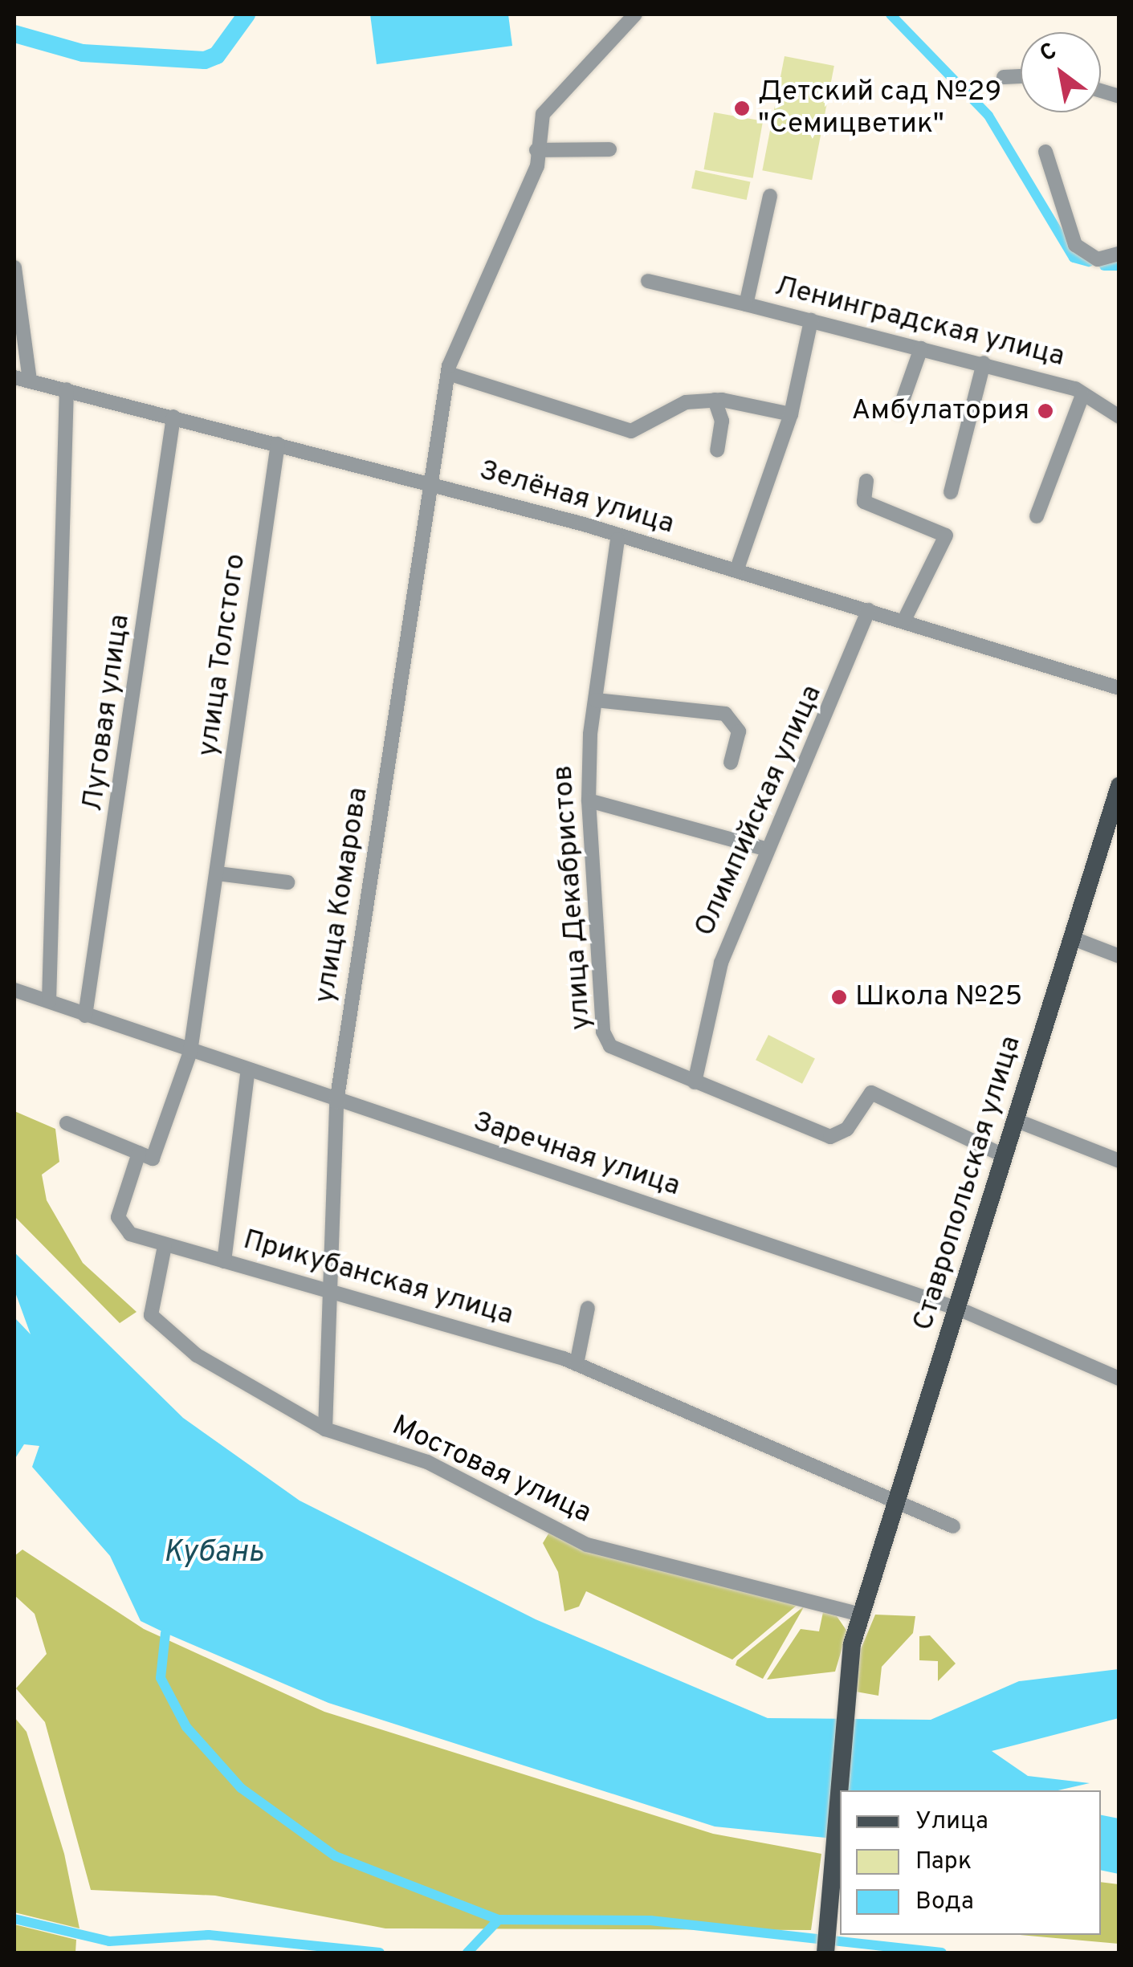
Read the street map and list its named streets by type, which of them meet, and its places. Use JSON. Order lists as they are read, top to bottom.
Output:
{
  "streets": {
    "main road": ["Ставропольская улица"],
    "street": [
      "Ленинградская улица",
      "Зелёная улица",
      "улица Толстого",
      "Луговая улица",
      "Олимпийская улица",
      "улица Комарова",
      "улица Декабристов",
      "Заречная улица",
      "Прикубанская улица",
      "Мостовая улица"
    ]
  },
  "crossings": [
    ["Зелёная улица", "улица Толстого"],
    ["Зелёная улица", "Луговая улица"],
    ["Зелёная улица", "Олимпийская улица"],
    ["Зелёная улица", "улица Комарова"],
    ["Зелёная улица", "улица Декабристов"],
    ["улица Толстого", "Заречная улица"],
    ["улица Толстого", "Прикубанская улица"],
    ["Луговая улица", "Заречная улица"],
    ["Олимпийская улица", "улица Декабристов"],
    ["улица Комарова", "Заречная улица"],
    ["улица Комарова", "Прикубанская улица"],
    ["улица Комарова", "Мостовая улица"],
    ["улица Декабристов", "Ставропольская улица"],
    ["Заречная улица", "Ставропольская улица"],
    ["Ставропольская улица", "Прикубанская улица"],
    ["Ставропольская улица", "Мостовая улица"],
    ["Прикубанская улица", "Мостовая улица"]
  ],
  "water": ["Кубань"],
  "places": ["Детский сад №29 \"Семицветик\"", "Амбулатория", "Школа №25"],
  "legend": ["Улица", "Парк", "Вода"],
  "north": "top left"
}
